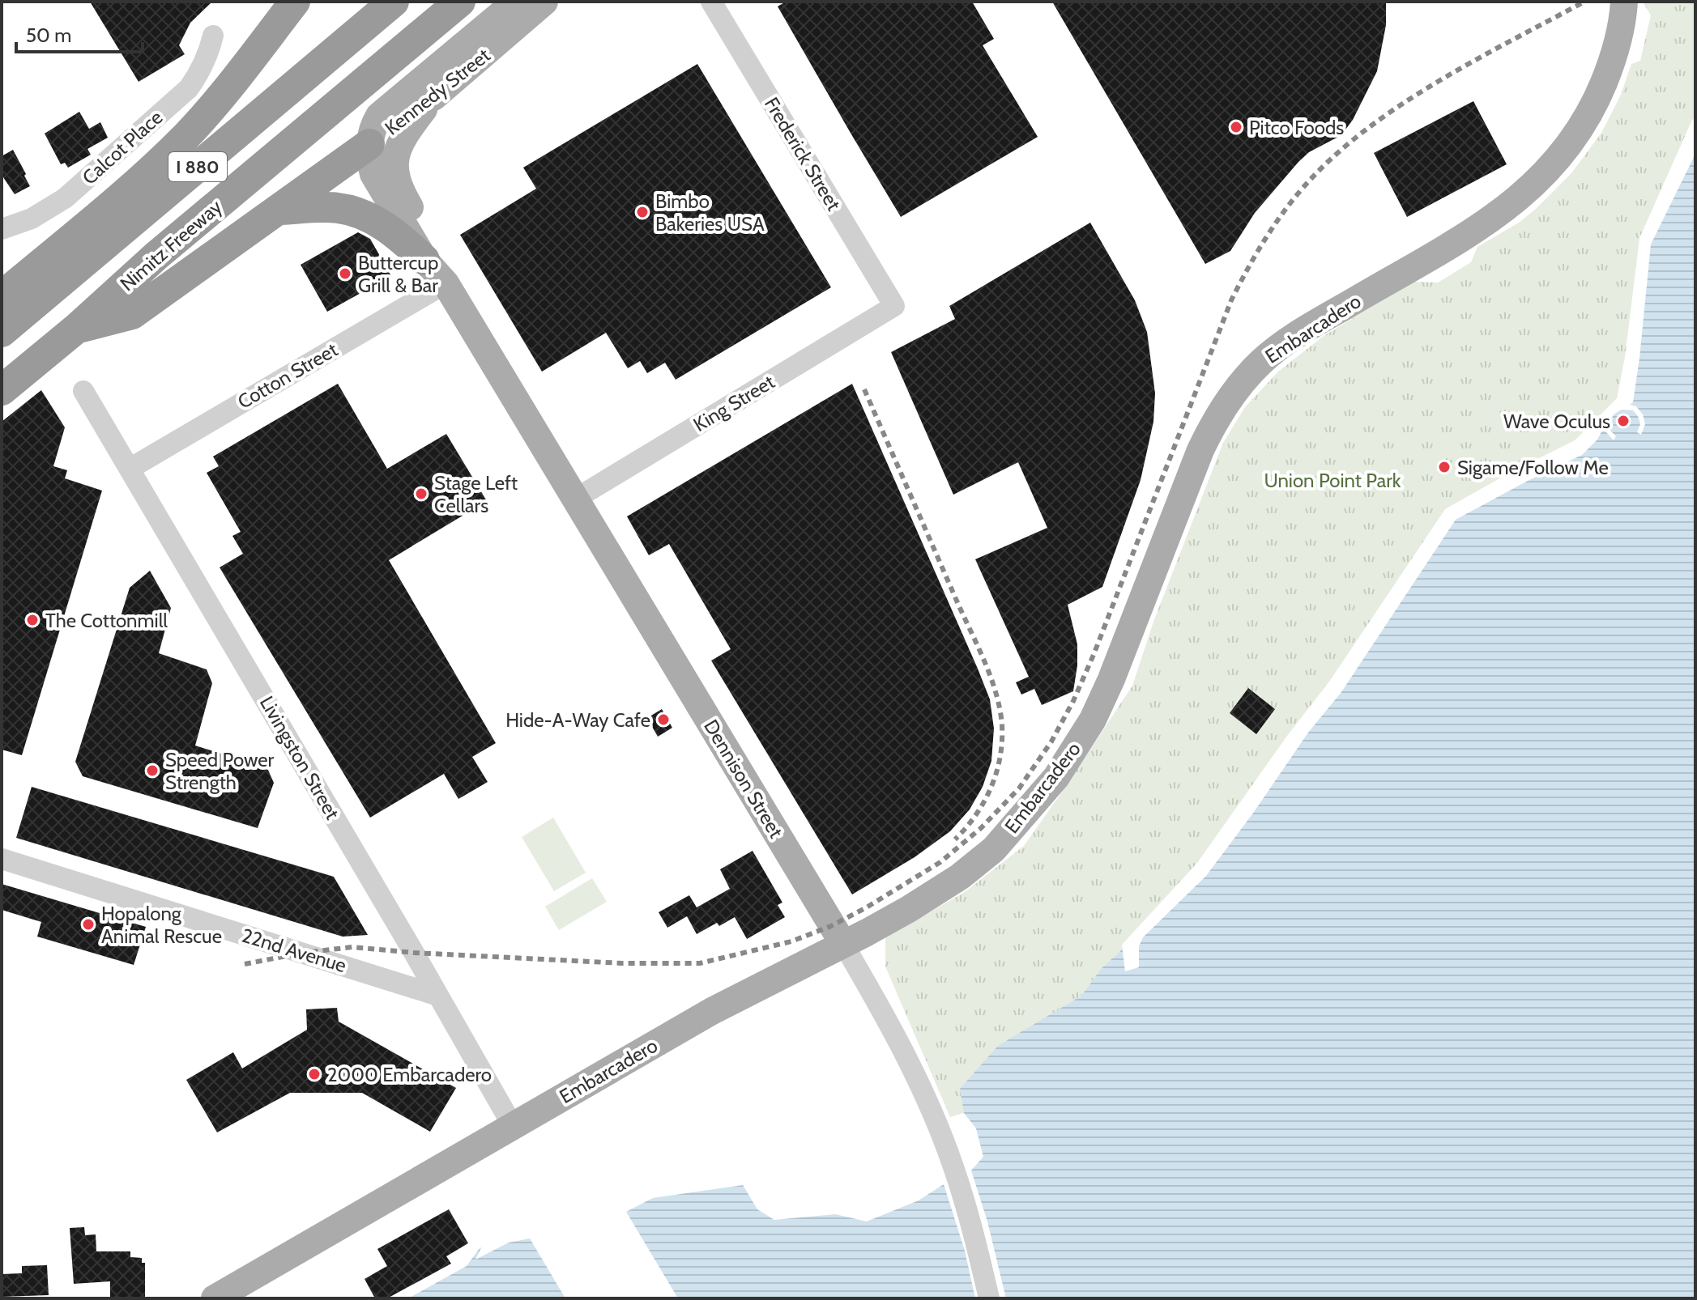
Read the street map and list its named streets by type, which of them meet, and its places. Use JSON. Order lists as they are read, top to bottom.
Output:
{
  "streets": {
    "highway": ["I 880", "Nimitz Freeway"],
    "main road": ["Kennedy Street", "Embarcadero", "Dennison Street"],
    "street": [
      "Calcot Place",
      "Frederick Street",
      "Cotton Street",
      "King Street",
      "Livingston Street",
      "22nd Avenue"
    ]
  },
  "crossings": [
    ["Kennedy Street", "Dennison Street"],
    ["Frederick Street", "King Street"],
    ["Embarcadero", "Livingston Street"],
    ["Embarcadero", "Dennison Street"],
    ["Cotton Street", "Livingston Street"],
    ["Cotton Street", "Dennison Street"],
    ["King Street", "Dennison Street"],
    ["Livingston Street", "22nd Avenue"]
  ],
  "parks": ["Union Point Park"],
  "places": [
    "Pitco Foods",
    "Bimbo Bakeries USA",
    "Buttercup Grill & Bar",
    "Wave Oculus",
    "Sigame/Follow Me",
    "Stage Left Cellars",
    "The Cottonmill",
    "Hide-A-Way Cafe",
    "Speed Power Strength",
    "Hopalong Animal Rescue",
    "2000 Embarcadero"
  ],
  "scale_bar": "50 m"
}
